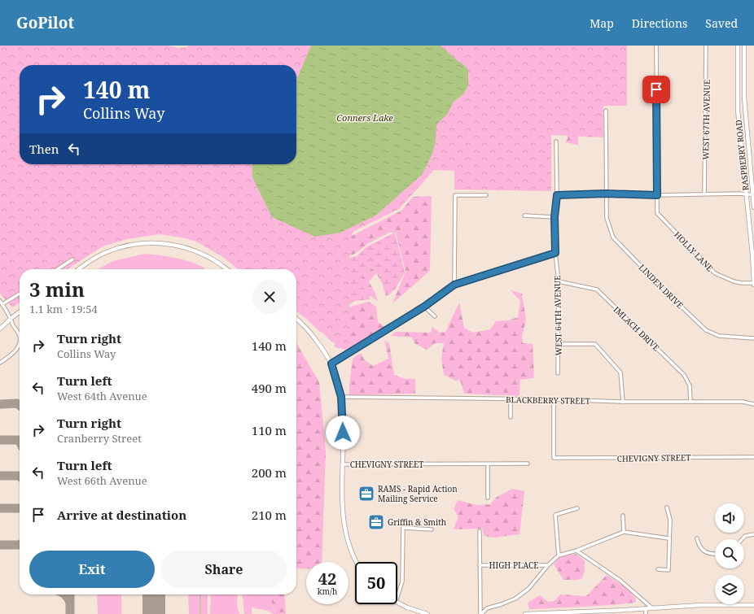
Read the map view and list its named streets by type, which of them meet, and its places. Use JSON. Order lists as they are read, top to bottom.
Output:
{
  "streets": {
    "main road": ["RASPBERRY ROAD"],
    "street": [
      "WEST 67TH AVENUE",
      "HOLLY LANE",
      "LINDEN DRIVE",
      "WEST 64TH AVENUE",
      "IMLACH DRIVE",
      "BLACKBERRY STREET",
      "CHEVIGNY STREET",
      "HIGH PLACE"
    ]
  },
  "crossings": [
    ["RASPBERRY ROAD", "HOLLY LANE"],
    ["WEST 64TH AVENUE", "IMLACH DRIVE"],
    ["IMLACH DRIVE", "BLACKBERRY STREET"],
    ["BLACKBERRY STREET", "CHEVIGNY STREET"]
  ],
  "water": ["Conners Lake"],
  "places": {
    "office": ["RAMS - Rapid Action Mailing Service", "Griffin & Smith"]
  },
  "page": {
    "header": "GoPilot",
    "nav": ["Map", "Directions", "Saved"],
    "turn": ["140 m", "Collins Way"],
    "then": "Then",
    "heading": ["3 min", "1.1 km · 19:54"],
    "list": [
      {
        "name": "Turn right",
        "note": "Collins Way",
        "value": "140 m"
      },
      {
        "name": "Turn left",
        "note": "West 64th Avenue",
        "value": "490 m"
      },
      {
        "name": "Turn right",
        "note": "Cranberry Street",
        "value": "110 m"
      },
      {
        "name": "Turn left",
        "note": "West 66th Avenue",
        "value": "200 m"
      },
      {
        "name": "Arrive at destination",
        "value": "210 m"
      }
    ],
    "buttons": ["Exit", "Share"],
    "speed": "42 km/h",
    "limit": "50"
  }
}
